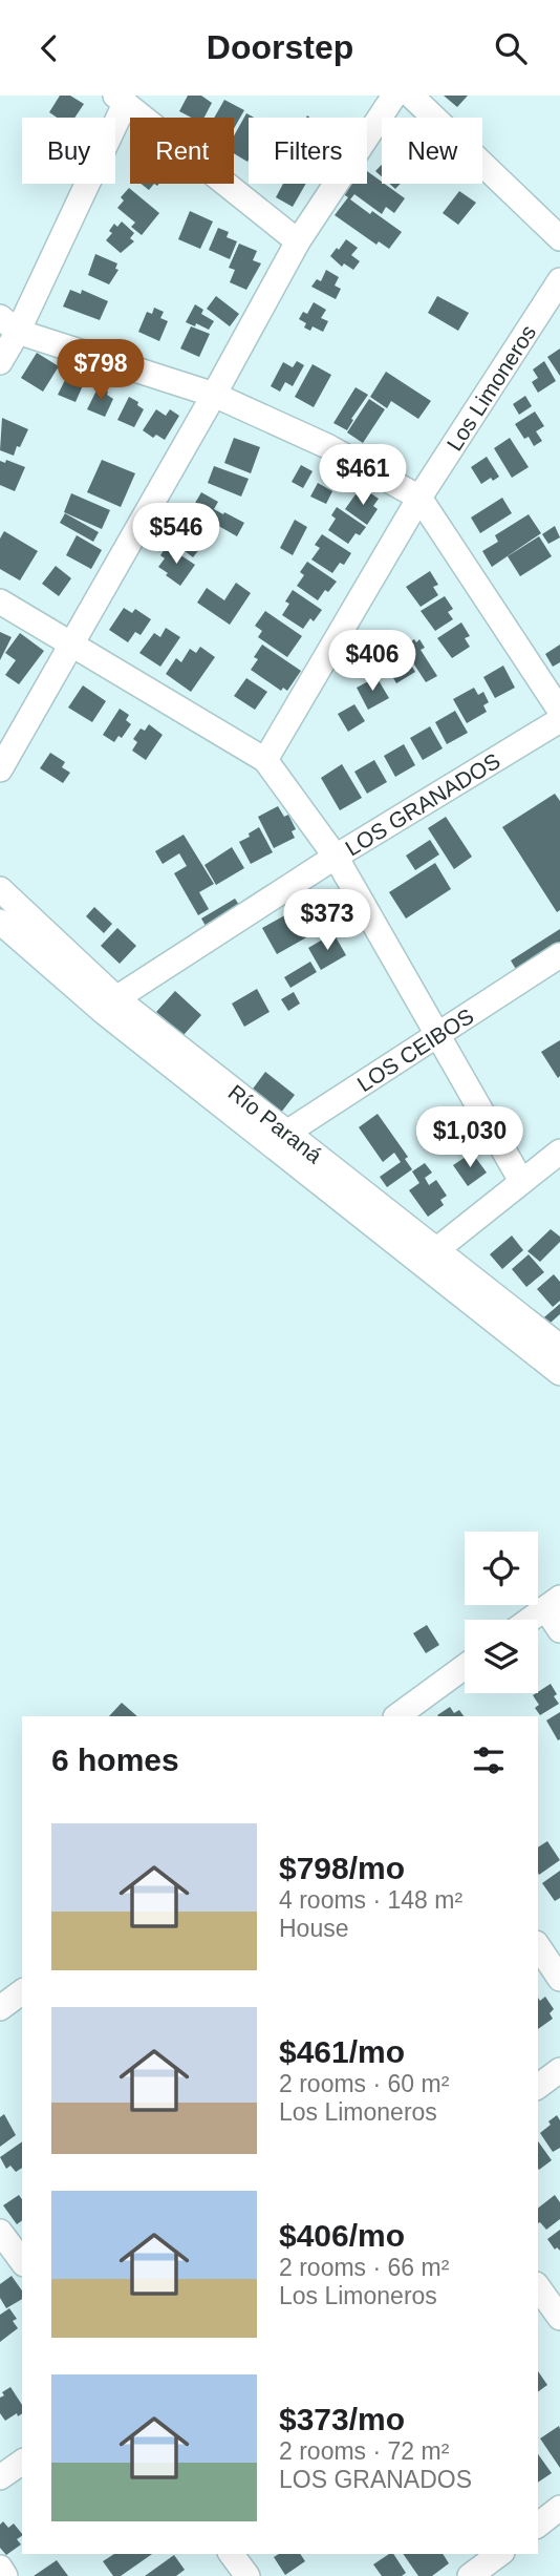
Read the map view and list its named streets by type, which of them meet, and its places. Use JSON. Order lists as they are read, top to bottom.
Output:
{
  "streets": {
    "street": [
      "Los Limoneros",
      "LOS GRANADOS",
      "LOS CEIBOS",
      "Río Paraná"
    ]
  },
  "crossings": [
    ["LOS GRANADOS", "Río Paraná"],
    ["LOS CEIBOS", "Río Paraná"]
  ],
  "page": {
    "header": "Doorstep",
    "chip": [
      "Buy",
      "Rent",
      "Filters",
      "New"
    ],
    "price": [
      "$798",
      "$461",
      "$546",
      "$406",
      "$373",
      "$1,030"
    ],
    "heading": "6 homes",
    "list": [
      {
        "name": "$798/mo",
        "note": "4 rooms · 148 m² · House"
      },
      {
        "name": "$461/mo",
        "note": "2 rooms · 60 m² · Los Limoneros"
      },
      {
        "name": "$406/mo",
        "note": "2 rooms · 66 m² · Los Limoneros"
      },
      {
        "name": "$373/mo",
        "note": "2 rooms · 72 m² · LOS GRANADOS"
      }
    ]
  }
}
